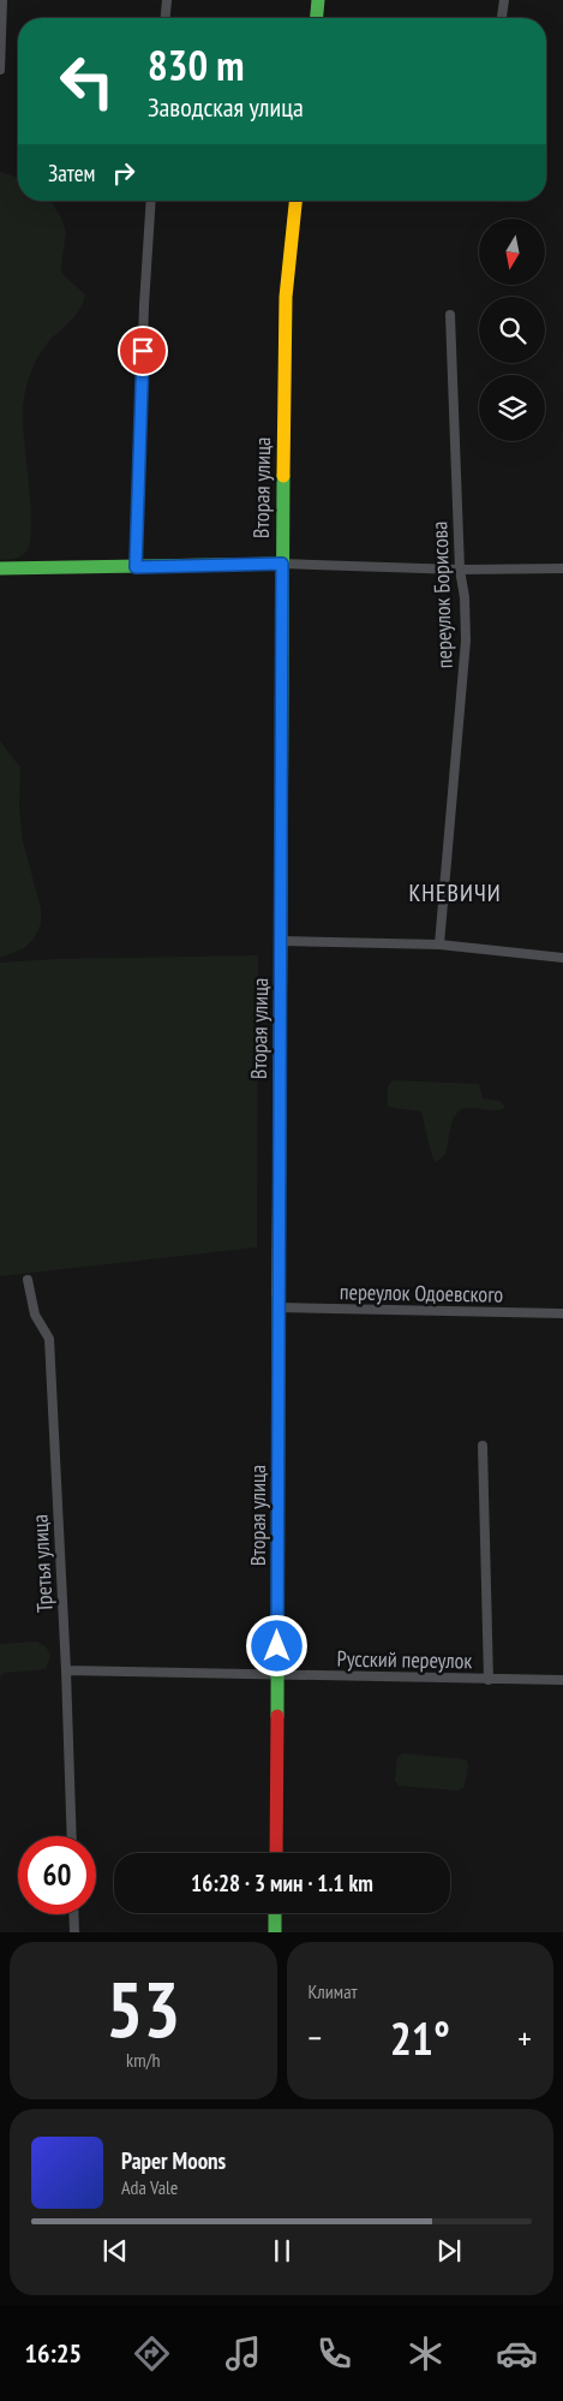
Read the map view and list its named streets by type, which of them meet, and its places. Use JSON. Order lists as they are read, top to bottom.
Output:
{
  "streets": {
    "main road": ["Вторая улица"],
    "street": [
      "переулок Борисова",
      "переулок Одоевского",
      "Третья улица",
      "Русский переулок"
    ]
  },
  "crossings": [
    ["Вторая улица", "переулок Одоевского"],
    ["Вторая улица", "Русский переулок"],
    ["Третья улица", "Русский переулок"]
  ],
  "districts": ["КНЕВИЧИ"],
  "north": "bottom",
  "page": {
    "turn": ["830 m", "Заводская улица"],
    "then": "Затем",
    "limit": "60",
    "trip": "16:28 · 3 мин · 1.1 km",
    "tile": [
      ["53", "km/h"],
      "Климат"
    ],
    "heat": ["−", "21°", "+"],
    "song": ["Paper Moons", "Ada Vale"],
    "tabs": "16:25"
  }
}
